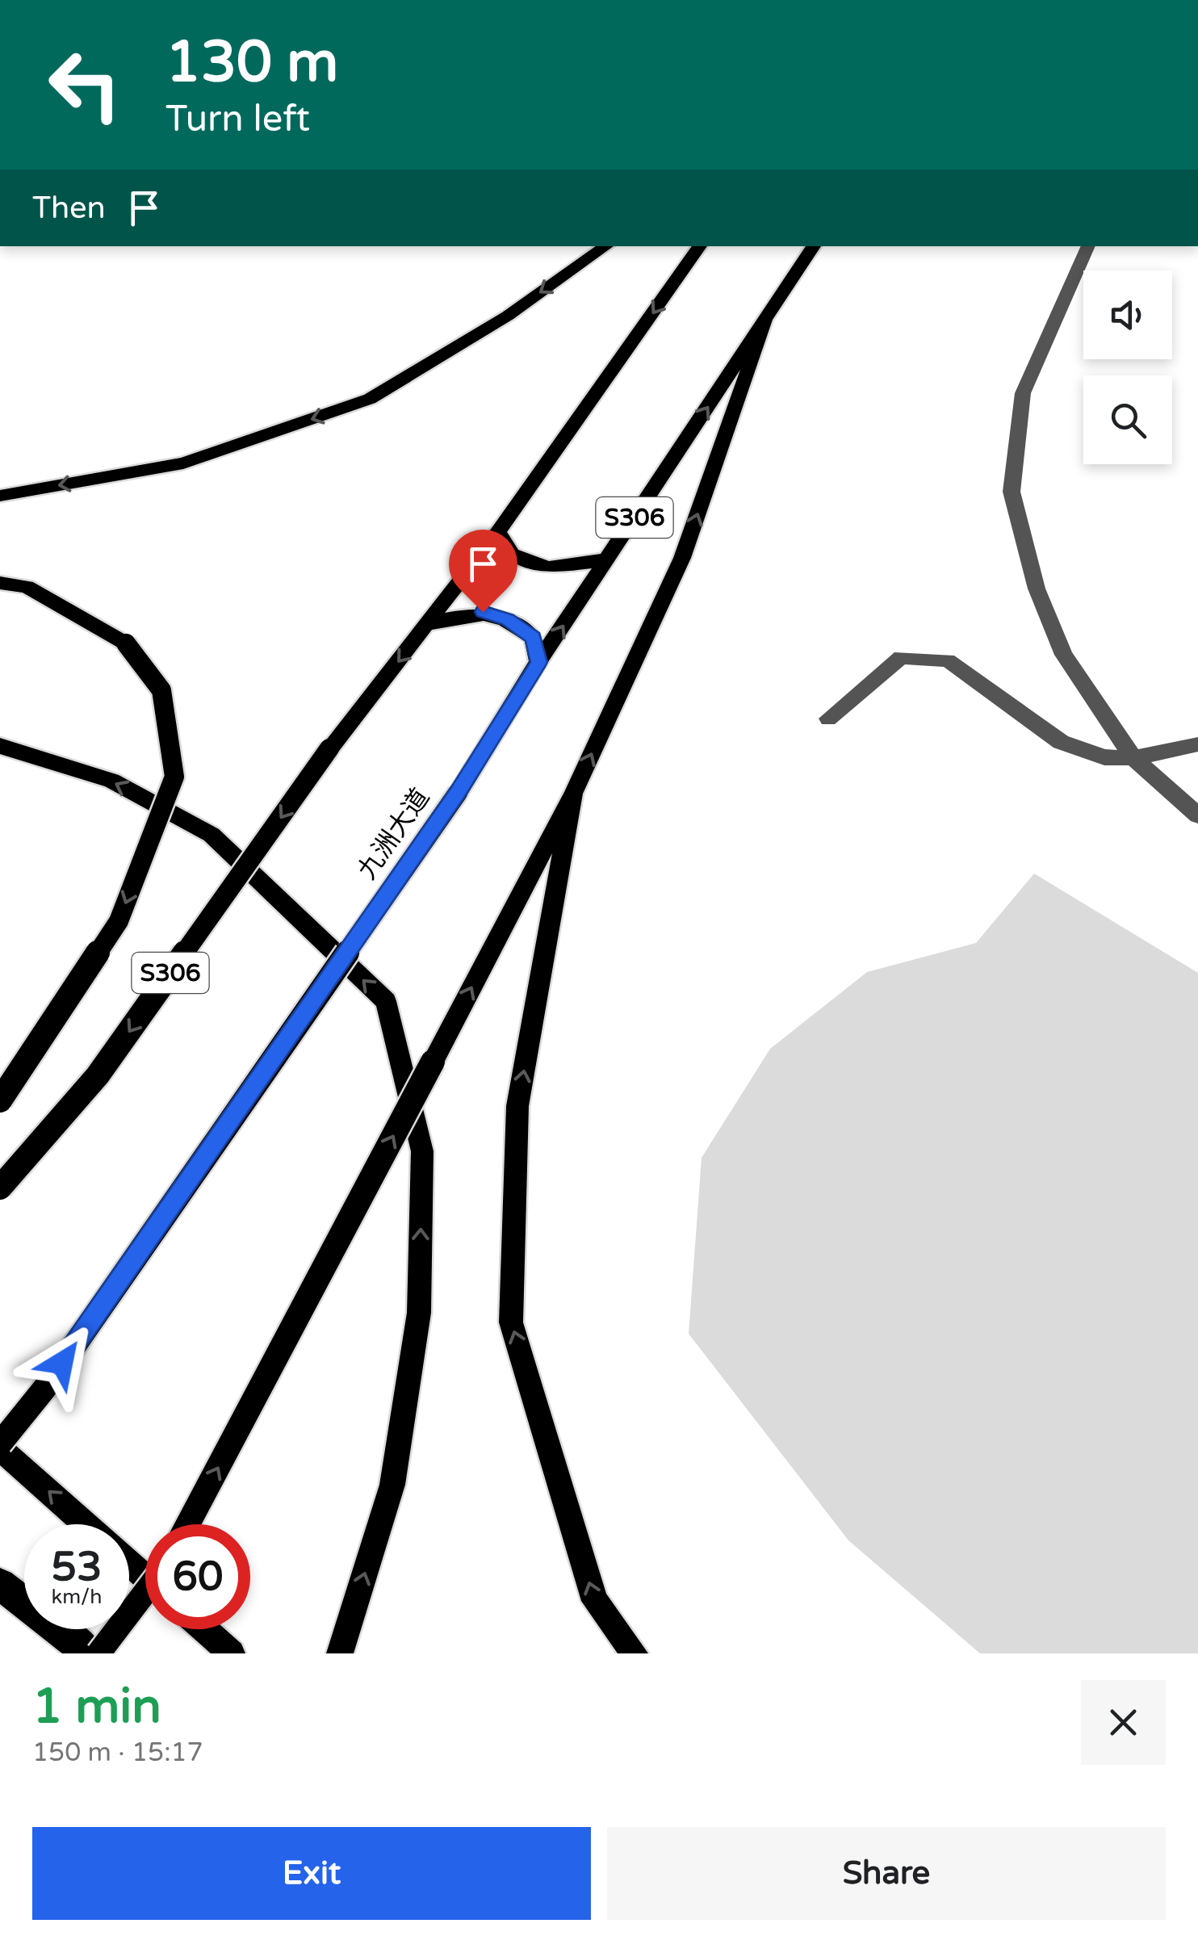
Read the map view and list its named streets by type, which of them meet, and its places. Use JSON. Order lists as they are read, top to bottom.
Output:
{
  "streets": {
    "main road": ["S306", "九洲大道"]
  },
  "page": {
    "turn": ["130 m", "Turn left"],
    "then": "Then",
    "speed": "53 km/h",
    "limit": "60",
    "heading": ["1 min", "150 m · 15:17"],
    "buttons": ["Exit", "Share"]
  }
}
